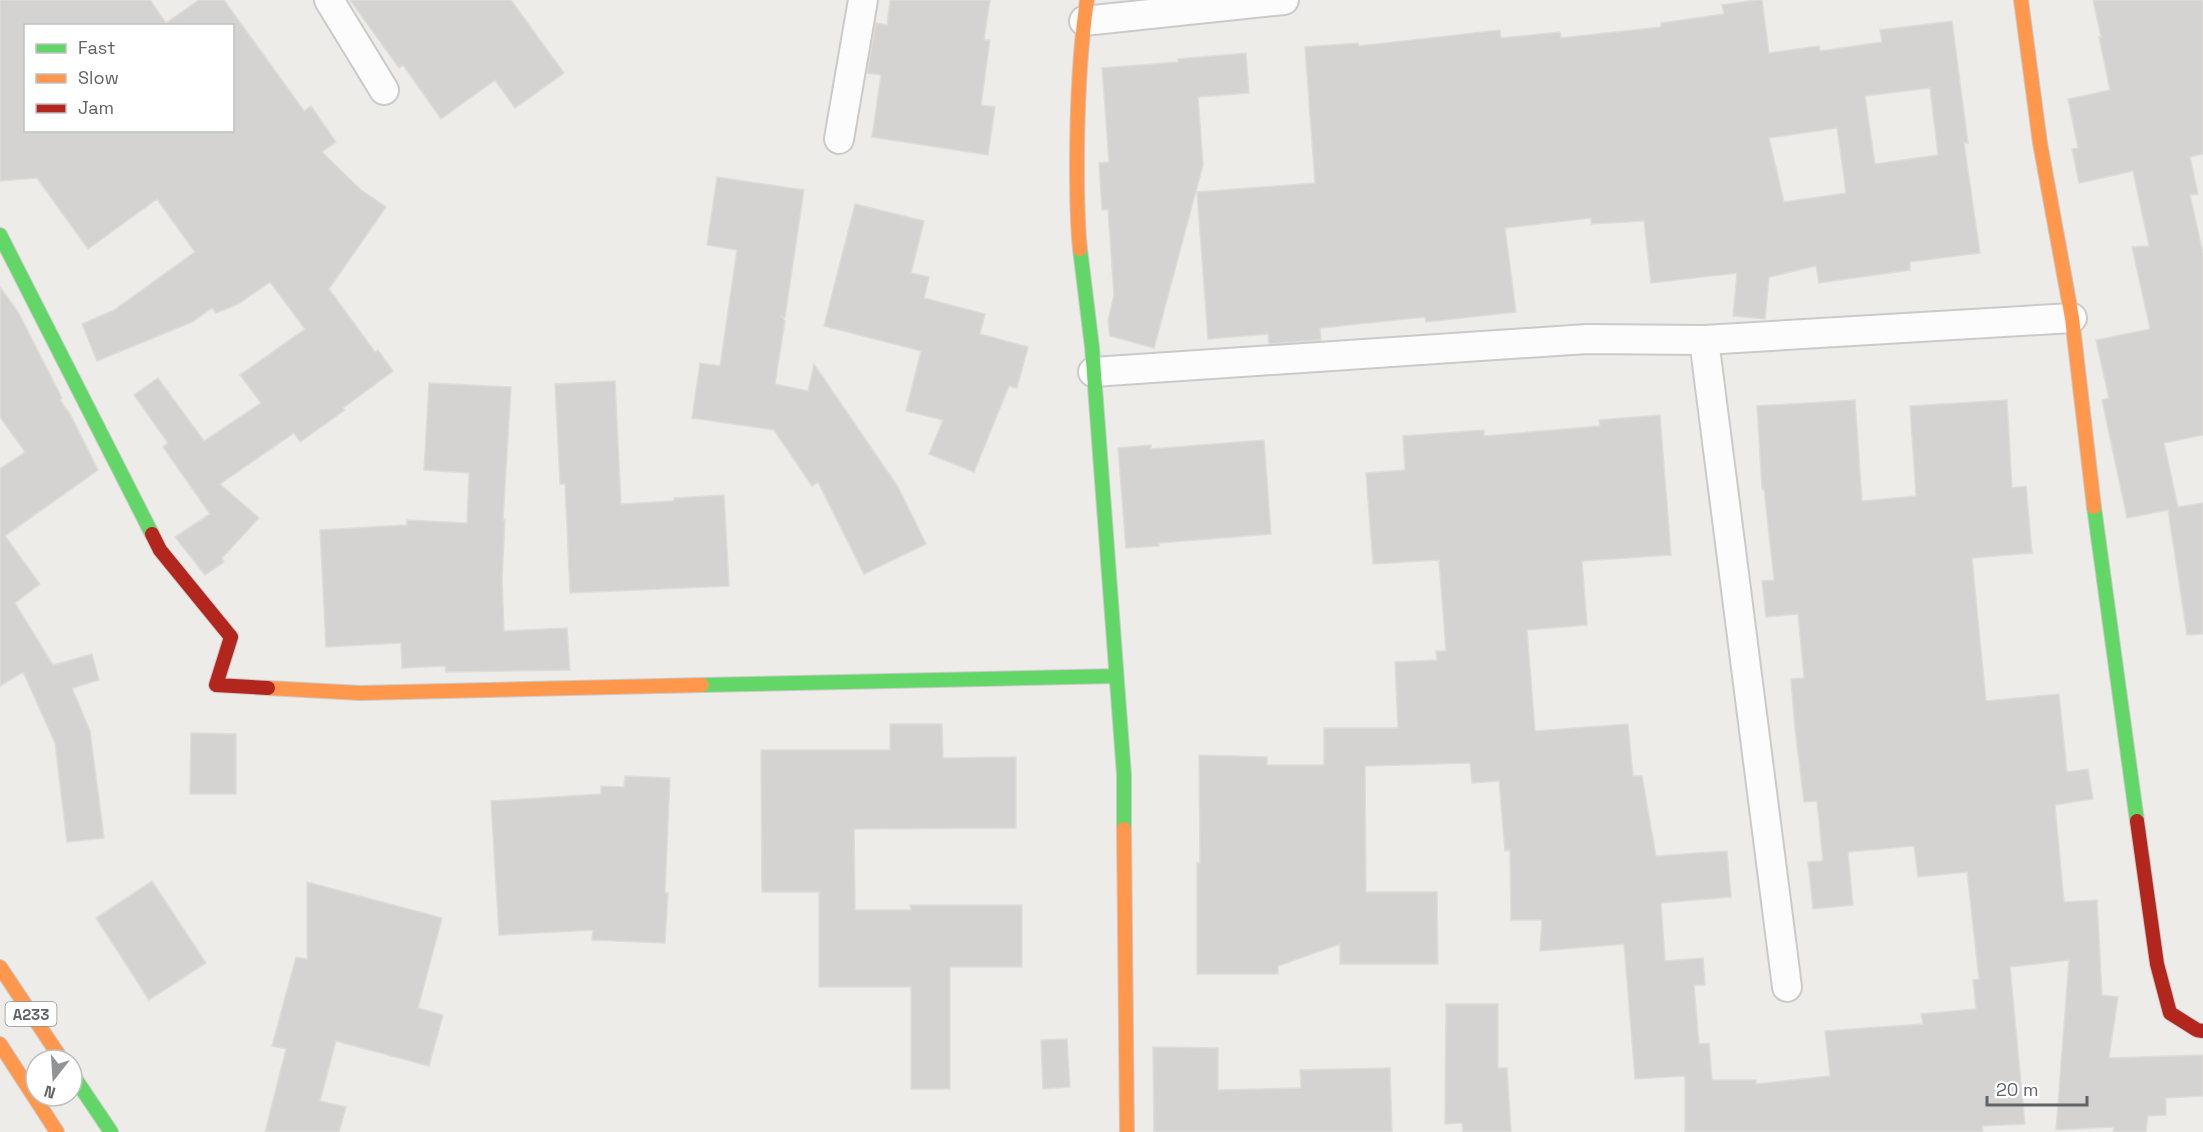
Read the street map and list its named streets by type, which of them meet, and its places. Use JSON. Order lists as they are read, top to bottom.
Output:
{
  "streets": {
    "main road": ["A233"]
  },
  "legend": ["Fast", "Slow", "Jam"],
  "scale_bar": "20 m",
  "north": "bottom"
}
